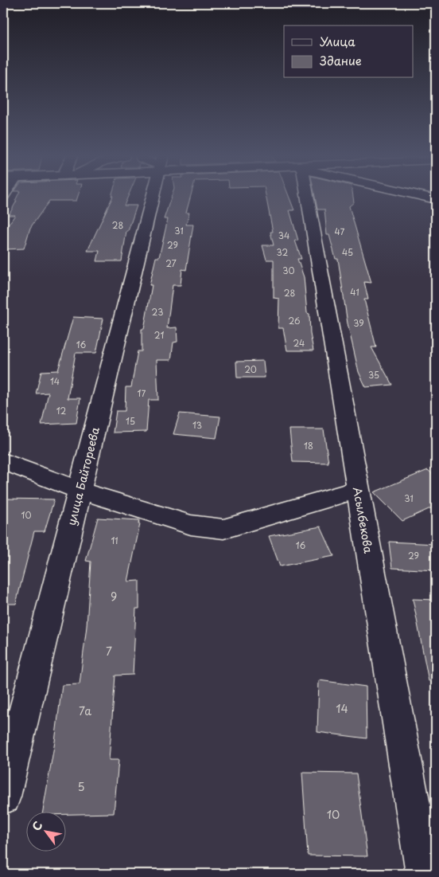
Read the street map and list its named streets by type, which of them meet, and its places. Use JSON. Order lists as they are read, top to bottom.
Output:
{
  "streets": {
    "street": ["улица Байтореева", "Асылбекова"]
  },
  "house_numbers": [
    "28",
    "31",
    "47",
    "34",
    "29",
    "32",
    "45",
    "27",
    "30",
    "41",
    "28",
    "23",
    "26",
    "39",
    "21",
    "24",
    "16",
    "20",
    "35",
    "14",
    "17",
    "12",
    "15",
    "13",
    "18",
    "31",
    "10",
    "11",
    "16",
    "29",
    "9",
    "7",
    "14",
    "7а",
    "5",
    "10"
  ],
  "legend": ["Улица", "Здание"],
  "north": "top left"
}
